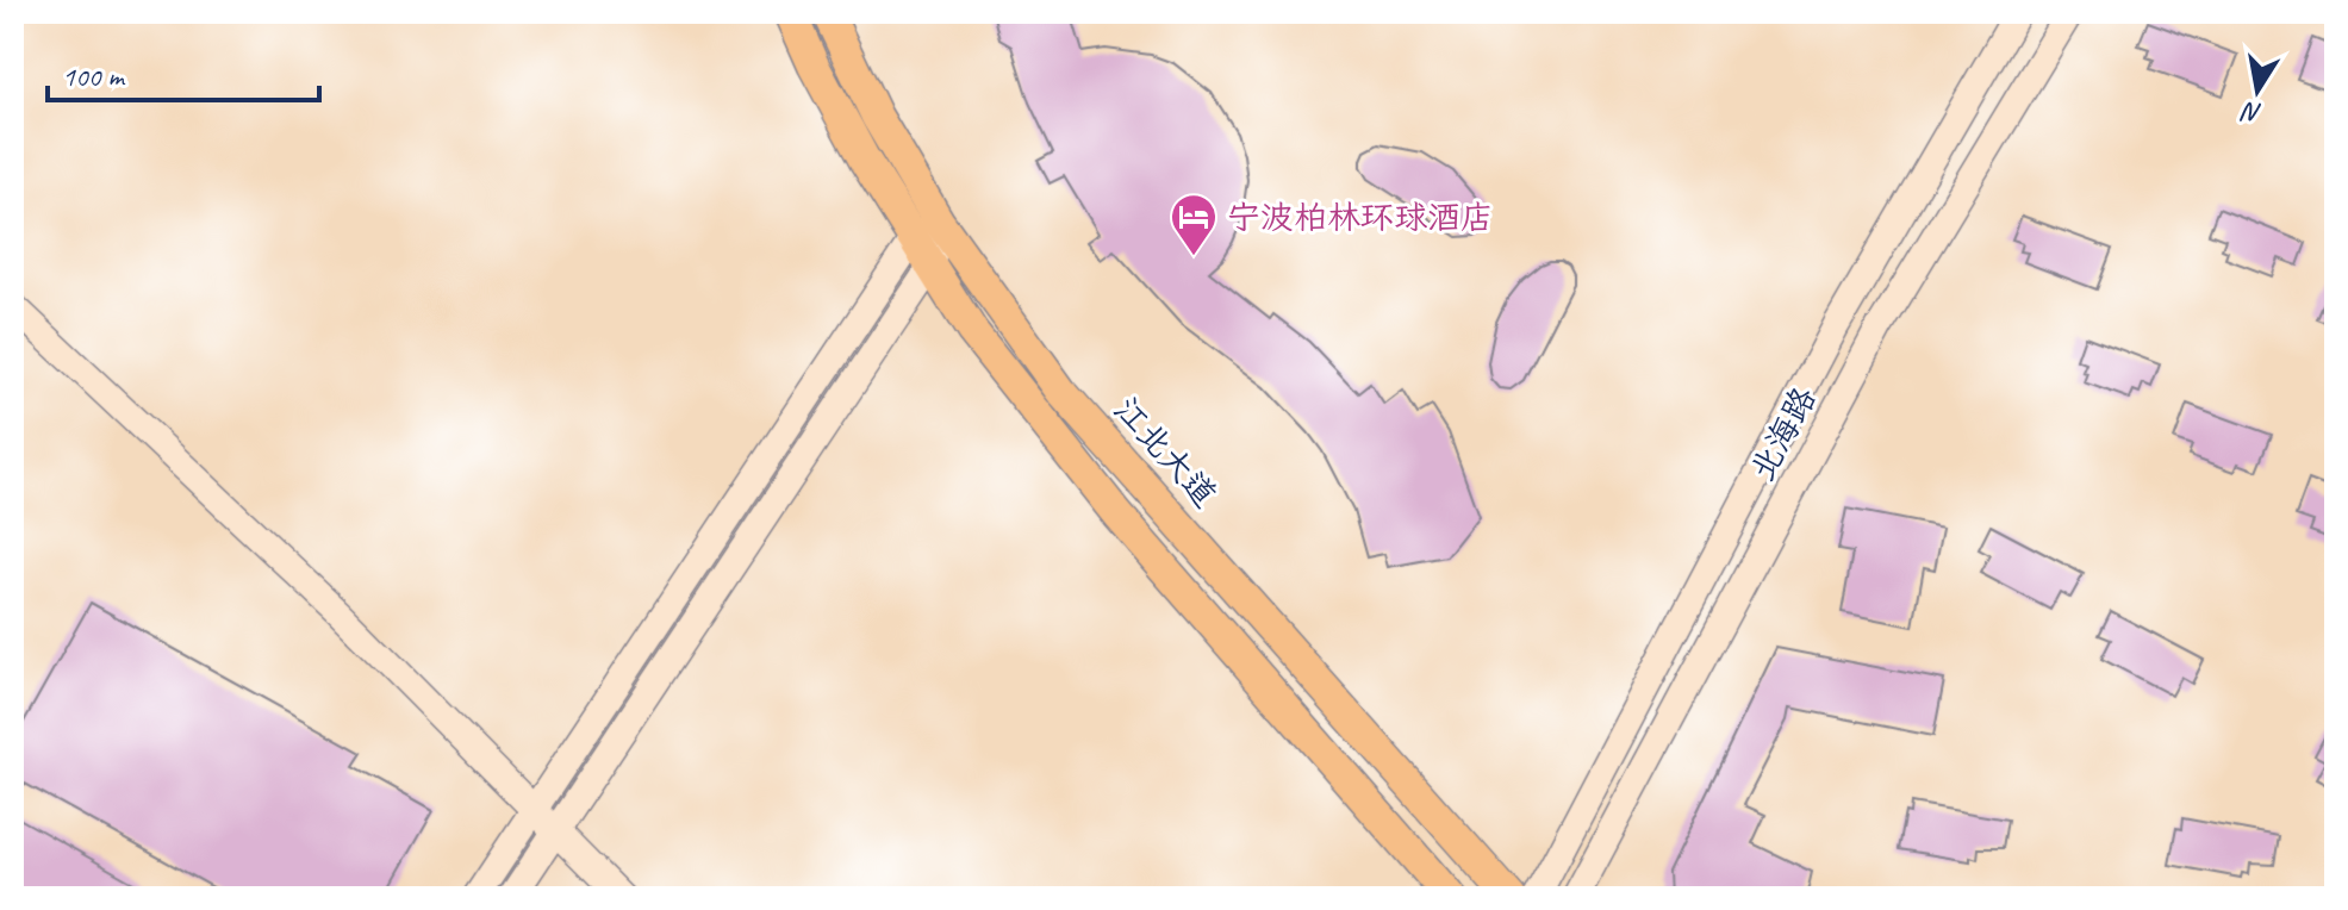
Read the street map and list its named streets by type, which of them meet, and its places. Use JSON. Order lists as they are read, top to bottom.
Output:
{
  "streets": {
    "main road": ["江北大道"],
    "street": ["北海路"]
  },
  "places": {
    "hotel": ["宁波柏林环球酒店"]
  },
  "scale_bar": "100 m",
  "north": "bottom"
}
